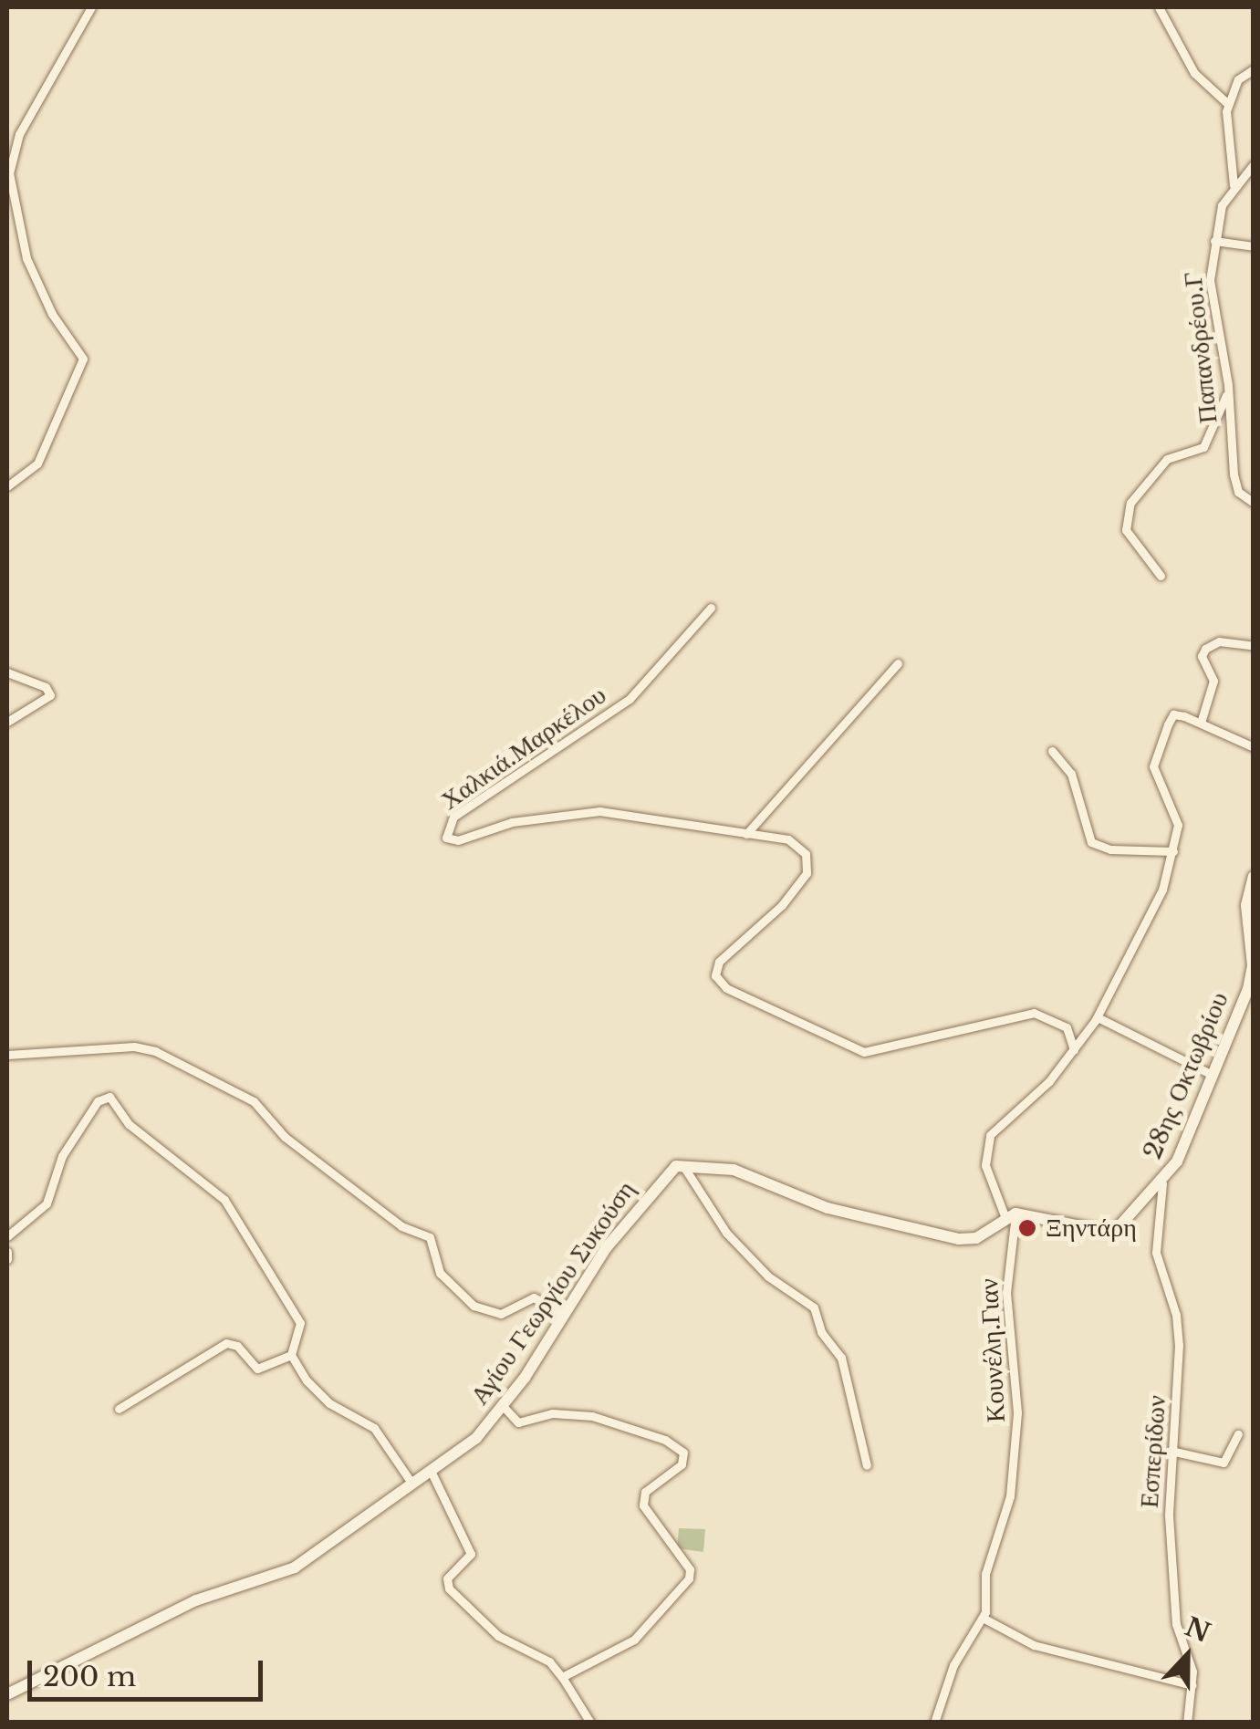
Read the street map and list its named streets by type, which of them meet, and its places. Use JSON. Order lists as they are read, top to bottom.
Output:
{
  "streets": {
    "main road": ["28ης Οκτωβρίου", "Αγίου Γεωργίου Συκούση"],
    "street": [
      "Παπανδρέου.Γ",
      "Χαλκιά.Μαρκέλου",
      "Κουνέλη.Γιαν",
      "Εσπερίδων"
    ]
  },
  "crossings": [
    ["28ης Οκτωβρίου", "Εσπερίδων"]
  ],
  "places": ["Ξηντάρη"],
  "scale_bar": "200 m",
  "north": "top"
}
